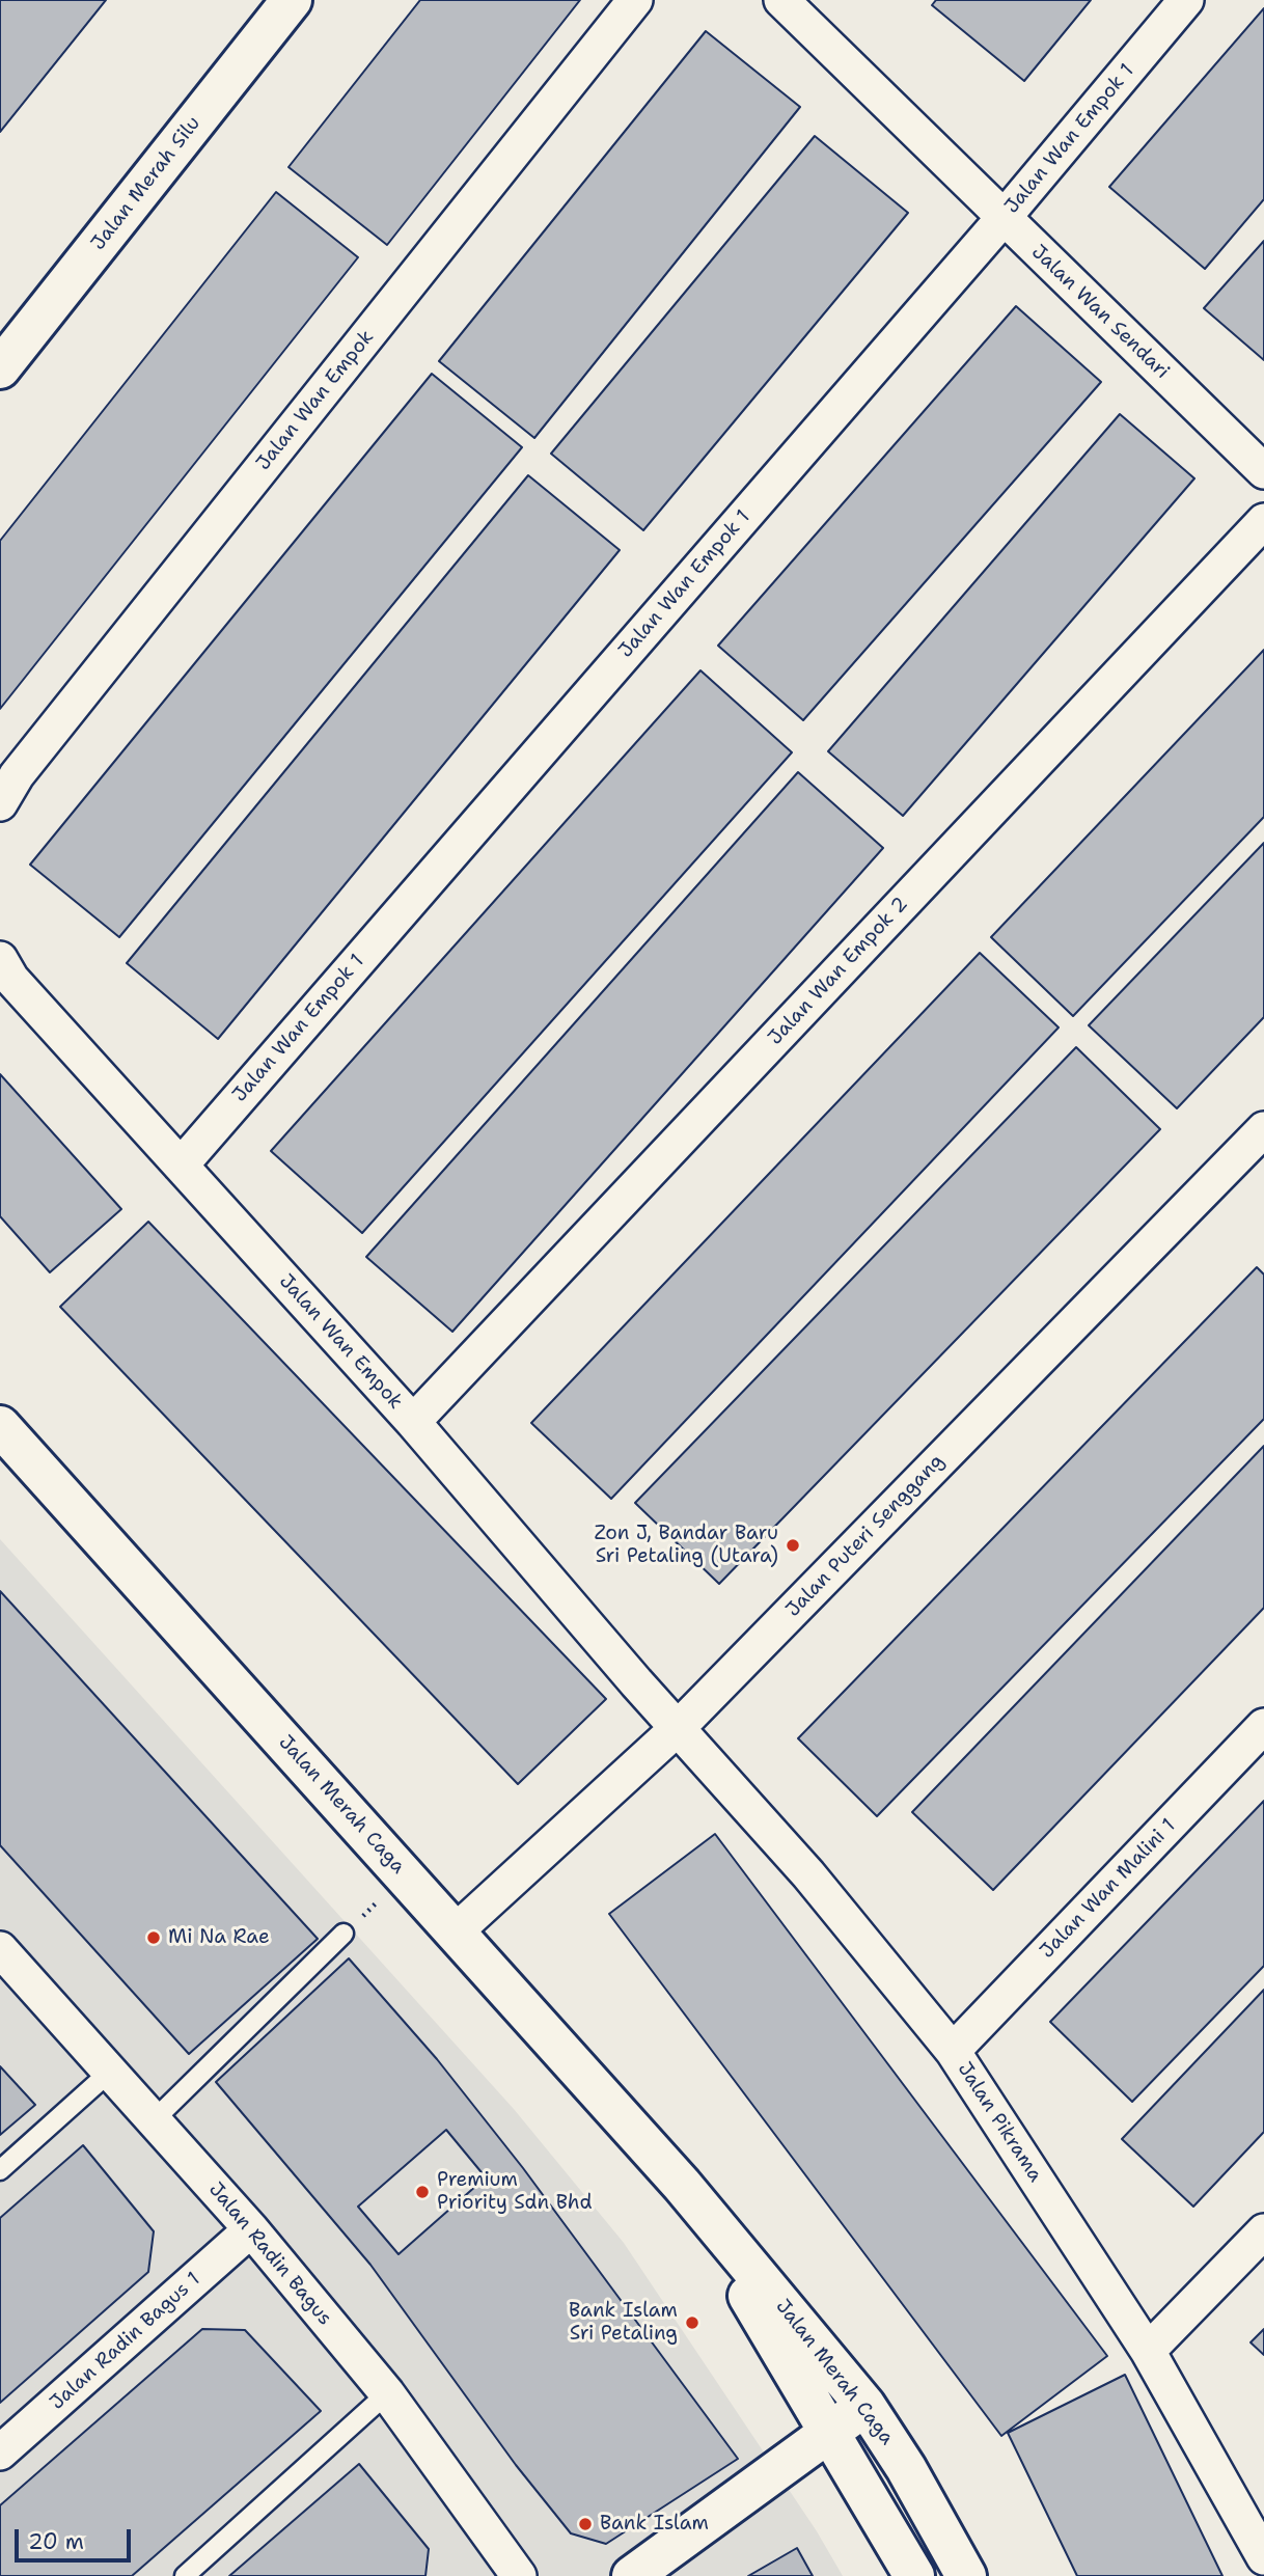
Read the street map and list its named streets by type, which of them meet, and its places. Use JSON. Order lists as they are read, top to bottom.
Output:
{
  "streets": {
    "street": [
      "Jalan Wan Empok 1",
      "Jalan Merah Silu",
      "Jalan Wan Sendari",
      "Jalan Wan Empok",
      "Jalan Wan Empok 2",
      "Jalan Puteri Senggang",
      "Jalan Merah Caga",
      "Jalan Wan Malini 1",
      "Jalan Pikrama",
      "Jalan Radin Bagus",
      "Jalan Radin Bagus 1"
    ]
  },
  "crossings": [
    ["Jalan Wan Empok 1", "Jalan Wan Sendari"],
    ["Jalan Wan Empok 1", "Jalan Wan Empok"],
    ["Jalan Wan Empok", "Jalan Wan Empok 2"],
    ["Jalan Wan Empok", "Jalan Puteri Senggang"],
    ["Jalan Wan Empok", "Jalan Pikrama"],
    ["Jalan Puteri Senggang", "Jalan Merah Caga"],
    ["Jalan Puteri Senggang", "Jalan Pikrama"],
    ["Jalan Wan Malini 1", "Jalan Pikrama"],
    ["Jalan Radin Bagus", "Jalan Radin Bagus 1"]
  ],
  "places": [
    "Zon J, Bandar Baru Sri Petaling (Utara)",
    "Mi Na Rae",
    "Premium Priority Sdn Bhd",
    "Bank Islam Sri Petaling",
    "Bank Islam"
  ],
  "scale_bar": "20 m"
}
